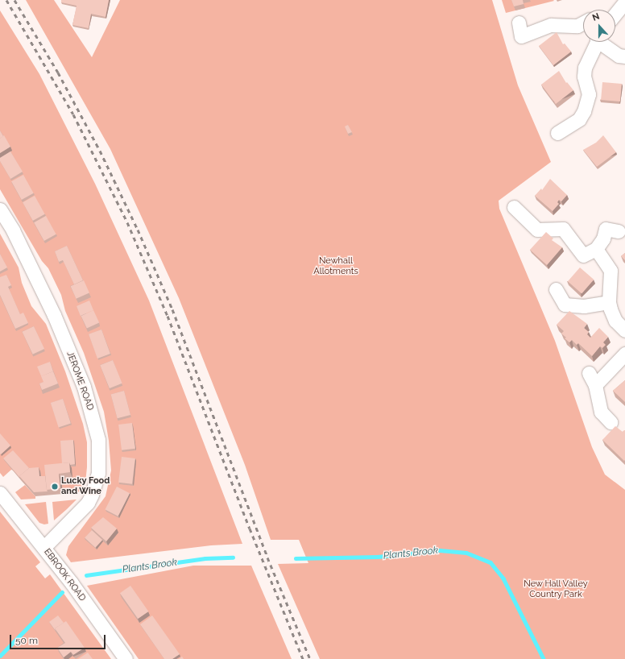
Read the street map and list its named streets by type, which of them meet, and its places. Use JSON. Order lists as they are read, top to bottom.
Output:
{
  "streets": {
    "street": ["JEROME ROAD", "EBROOK ROAD"]
  },
  "crossings": [
    ["JEROME ROAD", "EBROOK ROAD"]
  ],
  "water": ["Plants Brook"],
  "parks": ["Newhall Allotments", "New Hall Valley Country Park"],
  "places": ["Lucky Food and Wine"],
  "scale_bar": "50 m",
  "north": "top"
}
